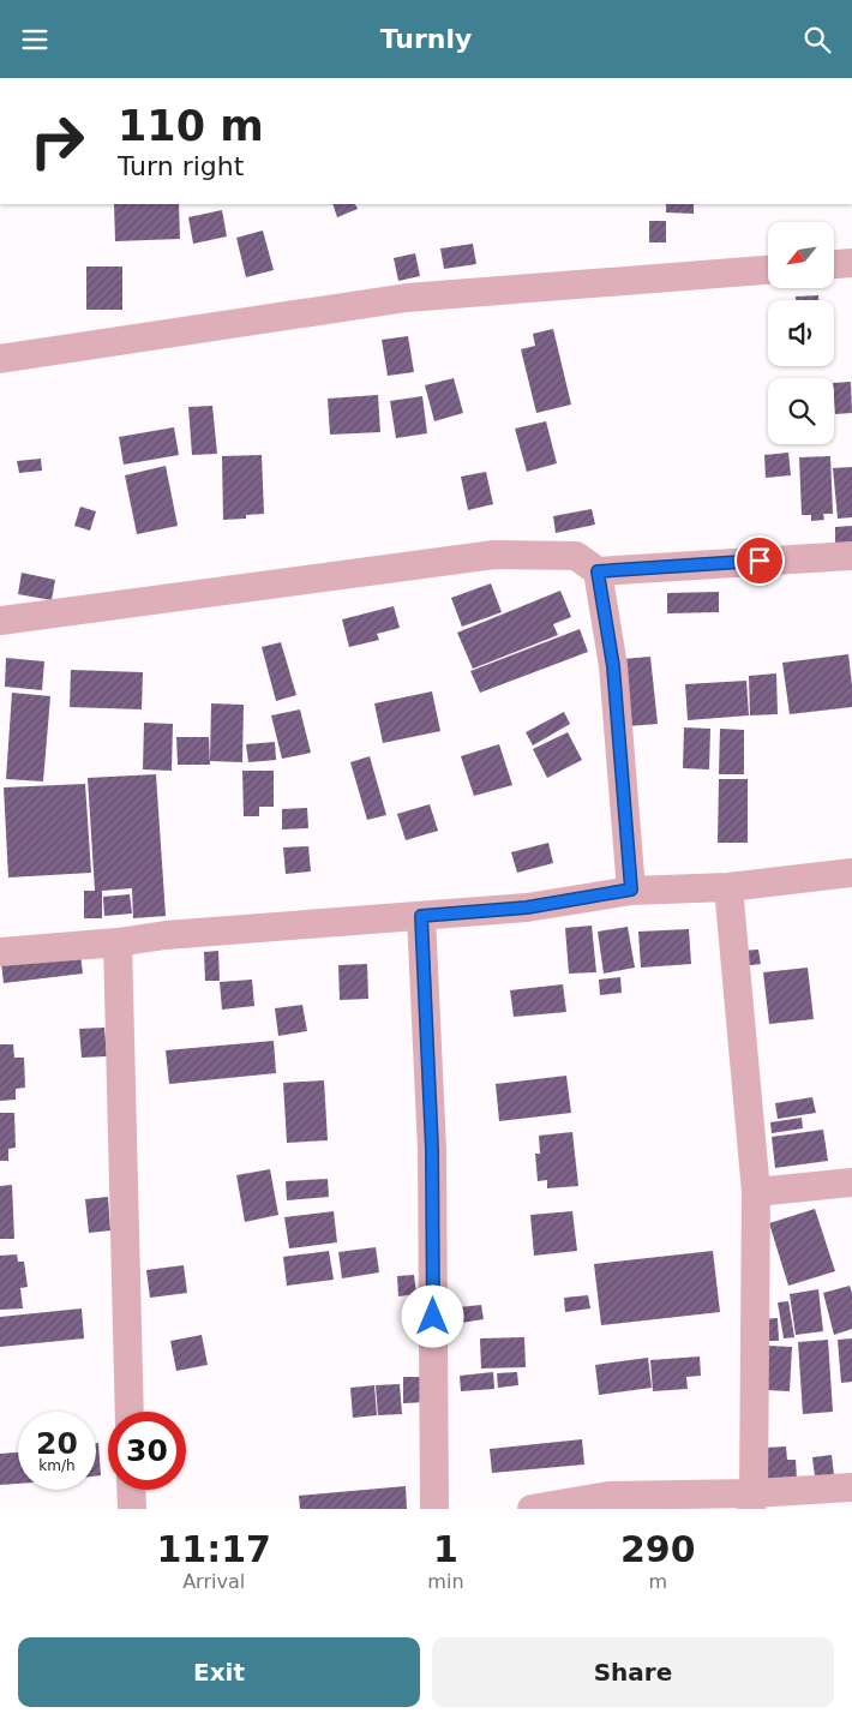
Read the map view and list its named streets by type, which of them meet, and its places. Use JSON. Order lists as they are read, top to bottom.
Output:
{
  "north": "bottom left",
  "page": {
    "header": "Turnly",
    "turn": ["110 m", "Turn right"],
    "speed": "20 km/h",
    "limit": "30",
    "eta": [
      "11:17",
      "Arrival",
      "1",
      "min",
      "290",
      "m"
    ],
    "buttons": ["Exit", "Share"]
  }
}
